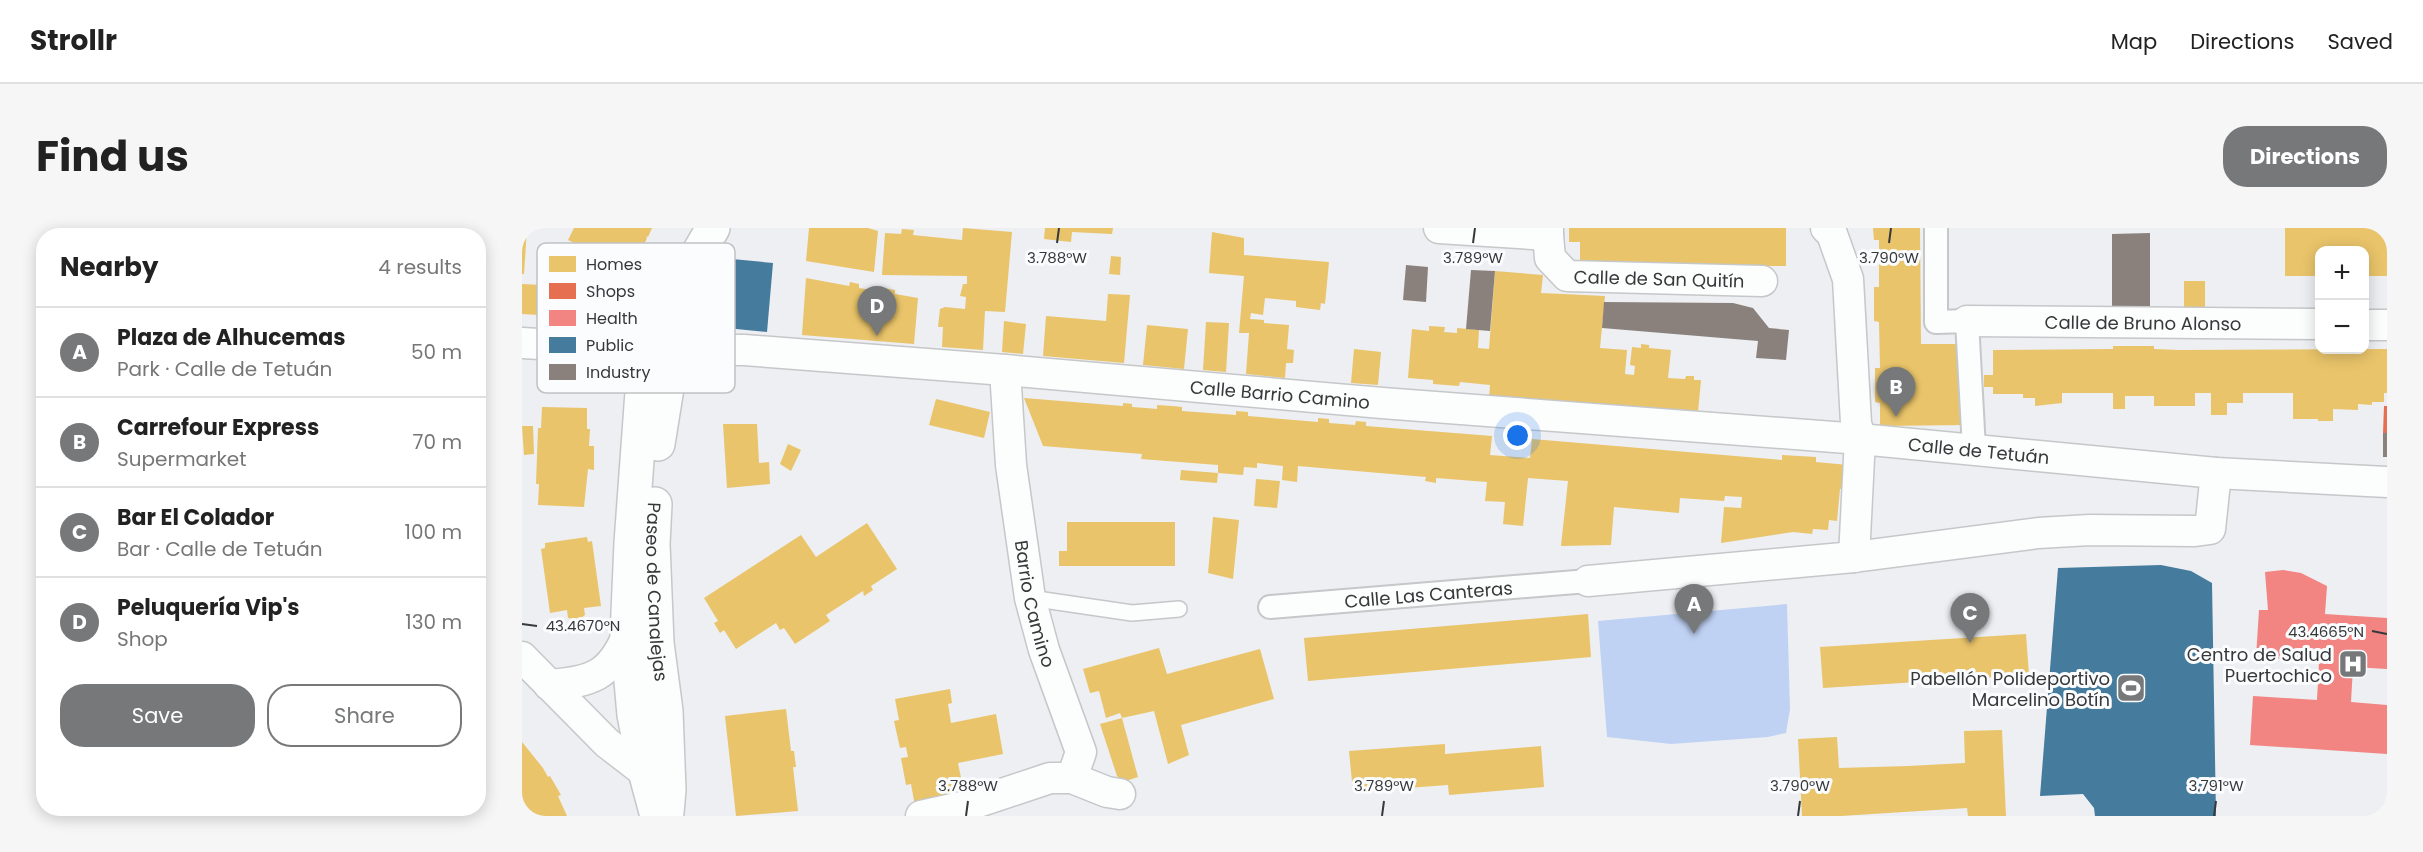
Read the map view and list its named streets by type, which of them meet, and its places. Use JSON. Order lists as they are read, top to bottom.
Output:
{
  "streets": {
    "street": [
      "Calle de San Quitín",
      "Calle de Bruno Alonso",
      "Calle Barrio Camino",
      "Calle de Tetuán",
      "Paseo de Canalejas",
      "Calle Las Canteras",
      "Barrio Camino"
    ]
  },
  "crossings": [
    ["Calle Barrio Camino", "Calle de Tetuán"],
    ["Calle Barrio Camino", "Barrio Camino"]
  ],
  "places": {
    "hospital": ["Centro de Salud Puertochico"],
    "sports": ["Pabellón Polideportivo Marcelino Botín"]
  },
  "legend": [
    "Homes",
    "Shops",
    "Health",
    "Public",
    "Industry"
  ],
  "page": {
    "header": "Strollr",
    "nav": ["Map", "Directions", "Saved"],
    "title": "Find us",
    "buttons": [
      "Directions",
      ["Save", "Share"]
    ],
    "heading": ["Nearby", "4 results"],
    "map_buttons": ["+", "−"],
    "pins": [
      "D",
      "B",
      "A",
      "C"
    ],
    "list": [
      {
        "mark": "A",
        "name": "Plaza de Alhucemas",
        "note": "Park · Calle de Tetuán",
        "value": "50 m"
      },
      {
        "mark": "B",
        "name": "Carrefour Express",
        "note": "Supermarket",
        "value": "70 m"
      },
      {
        "mark": "C",
        "name": "Bar El Colador",
        "note": "Bar · Calle de Tetuán",
        "value": "100 m"
      },
      {
        "mark": "D",
        "name": "Peluquería Vip's",
        "note": "Shop",
        "value": "130 m"
      }
    ]
  },
  "coordinates": [
    "3.788°W",
    "3.789°W",
    "3.790°W",
    "43.4670°N",
    "43.4665°N",
    "3.791°W"
  ]
}
